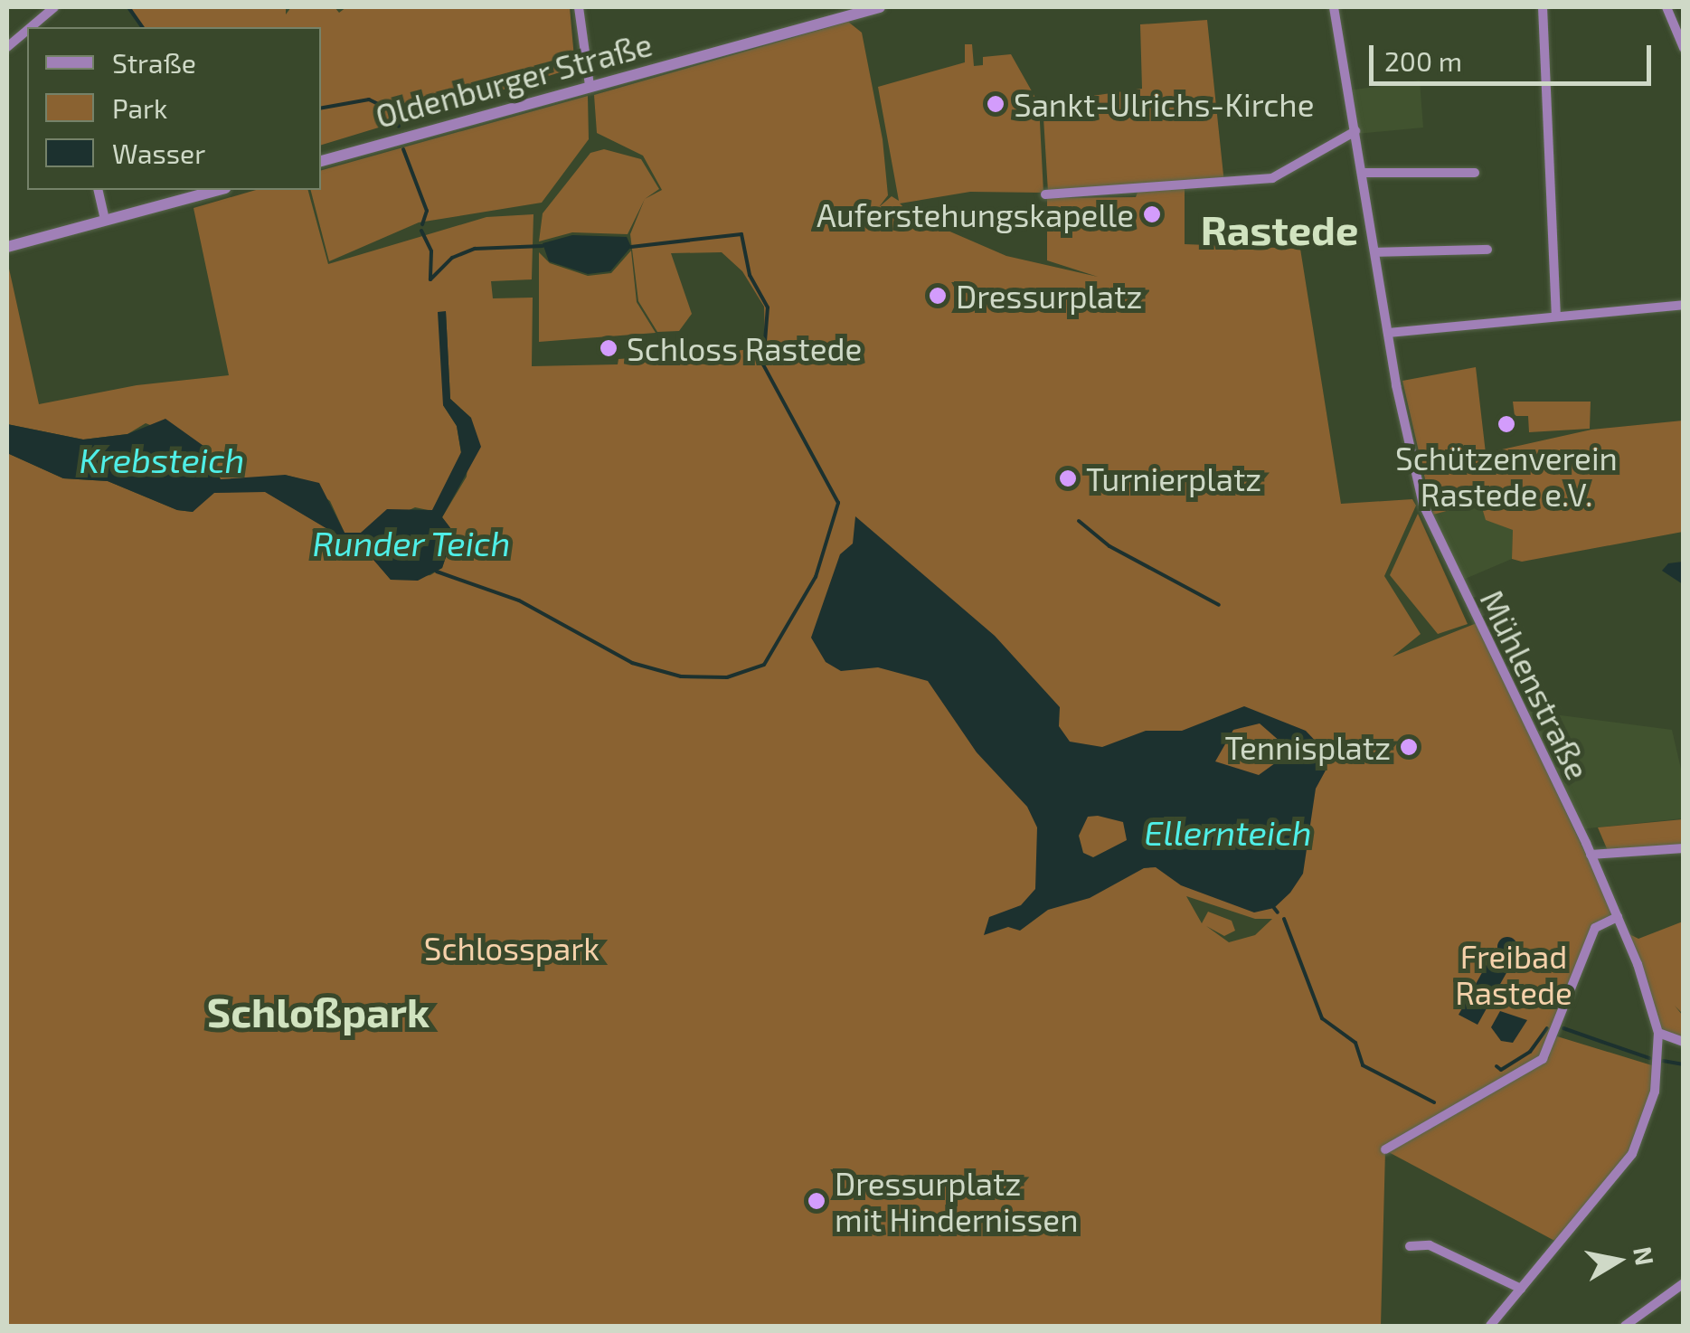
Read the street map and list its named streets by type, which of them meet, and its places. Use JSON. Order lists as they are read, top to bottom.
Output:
{
  "streets": {
    "street": ["Oldenburger Straße", "Mühlenstraße"]
  },
  "districts": ["Rastede", "Schloßpark"],
  "water": ["Krebsteich", "Runder Teich", "Ellernteich"],
  "parks": ["Schlosspark", "Freibad Rastede"],
  "places": [
    "Sankt-Ulrichs-Kirche",
    "Auferstehungskapelle",
    "Dressurplatz",
    "Schloss Rastede",
    "Schützenverein Rastede e.V.",
    "Turnierplatz",
    "Tennisplatz",
    "Dressurplatz mit Hindernissen"
  ],
  "legend": ["Straße", "Park", "Wasser"],
  "scale_bar": "200 m",
  "north": "right"
}
